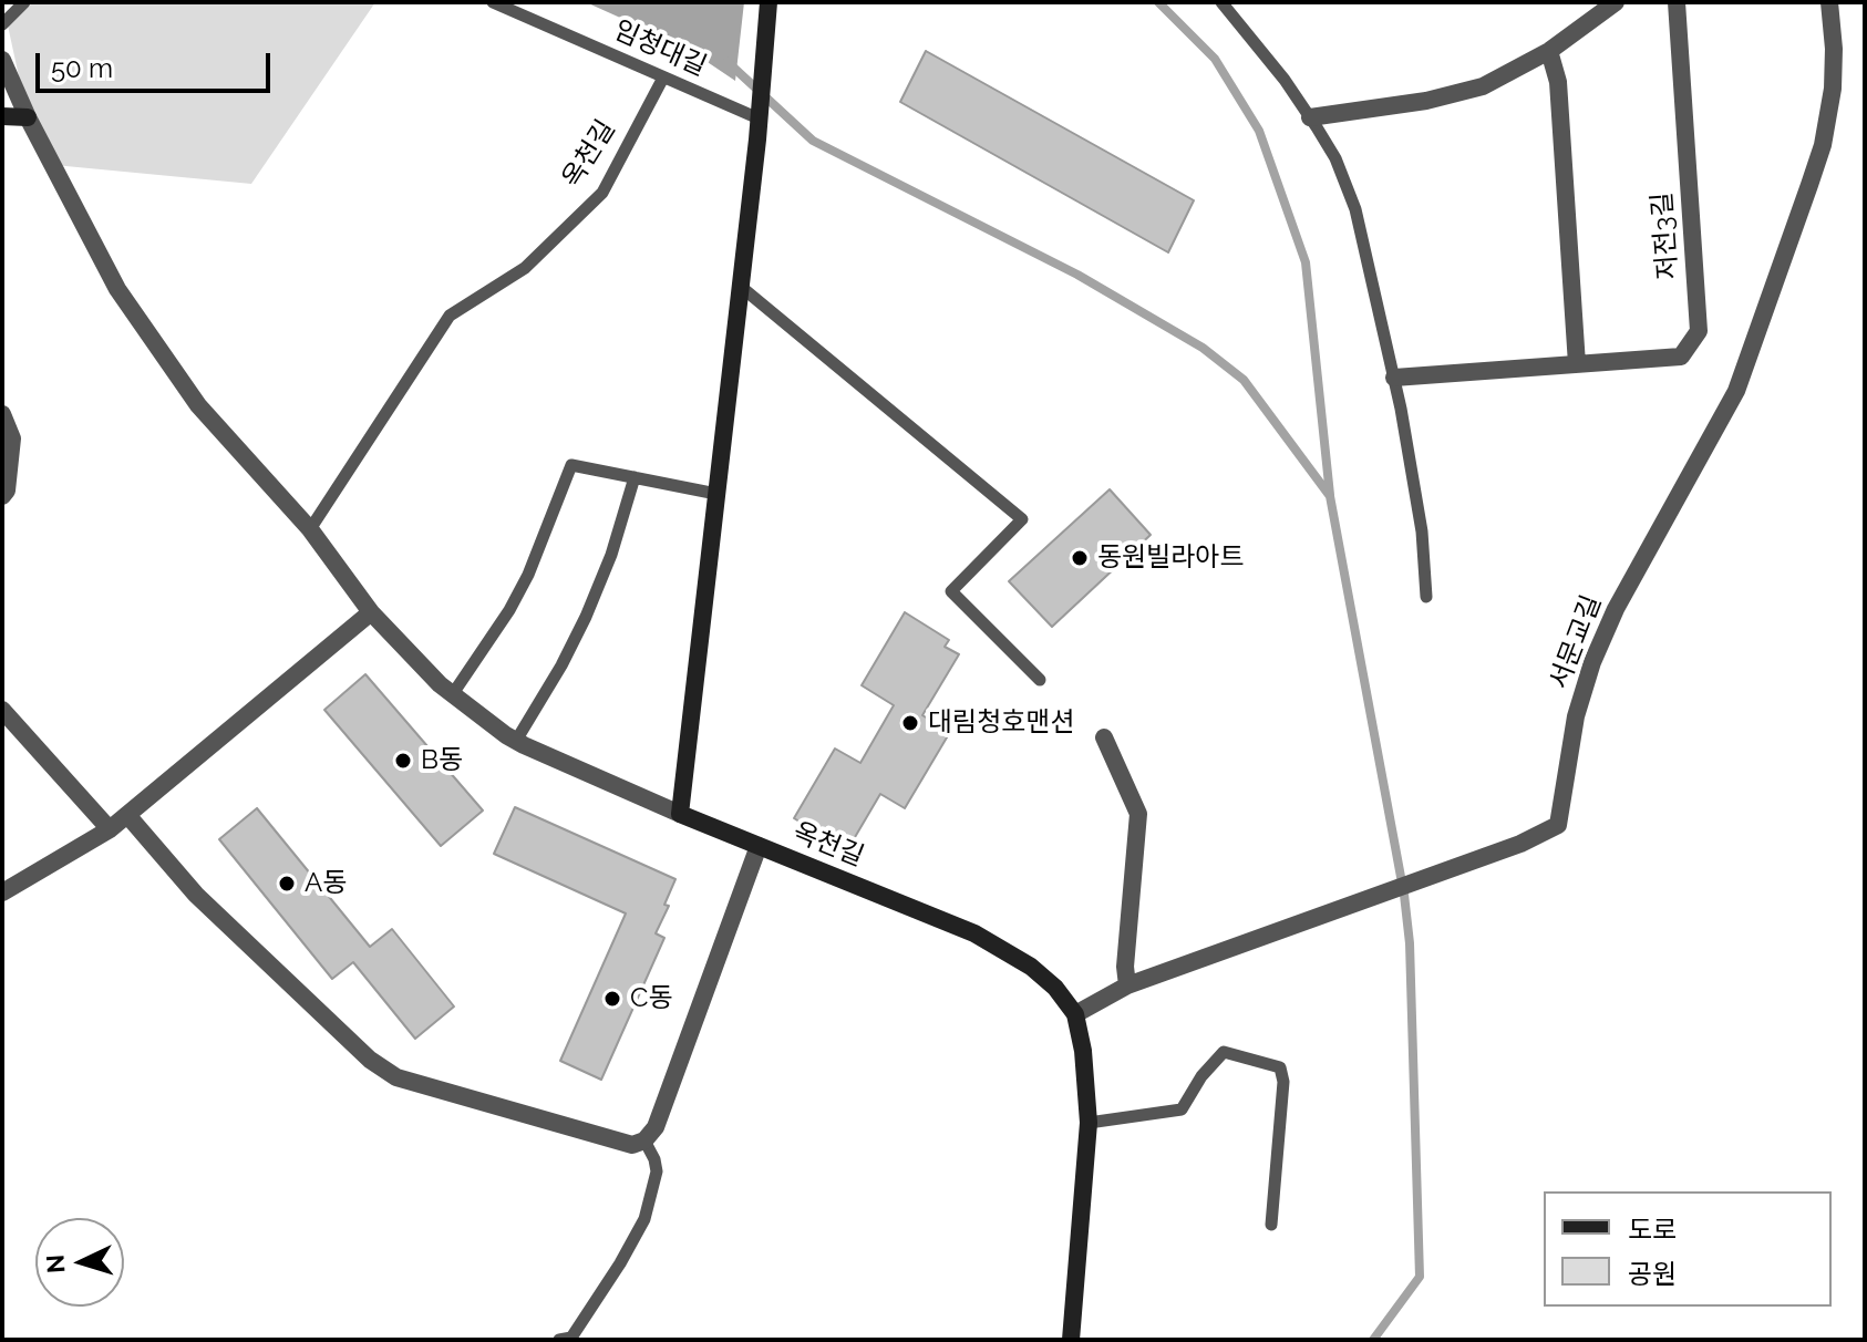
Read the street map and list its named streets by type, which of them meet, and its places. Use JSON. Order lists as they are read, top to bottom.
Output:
{
  "streets": {
    "street": ["옥천길", "저전3길", "서문교길"],
    "lane": ["임청대길"]
  },
  "crossings": [
    ["임청대길", "옥천길"],
    ["옥천길", "서문교길"]
  ],
  "places": [
    "동원빌라아트",
    "대림청호맨션",
    "B동",
    "A동",
    "C동"
  ],
  "legend": ["도로", "공원"],
  "scale_bar": "50 m",
  "north": "left"
}
